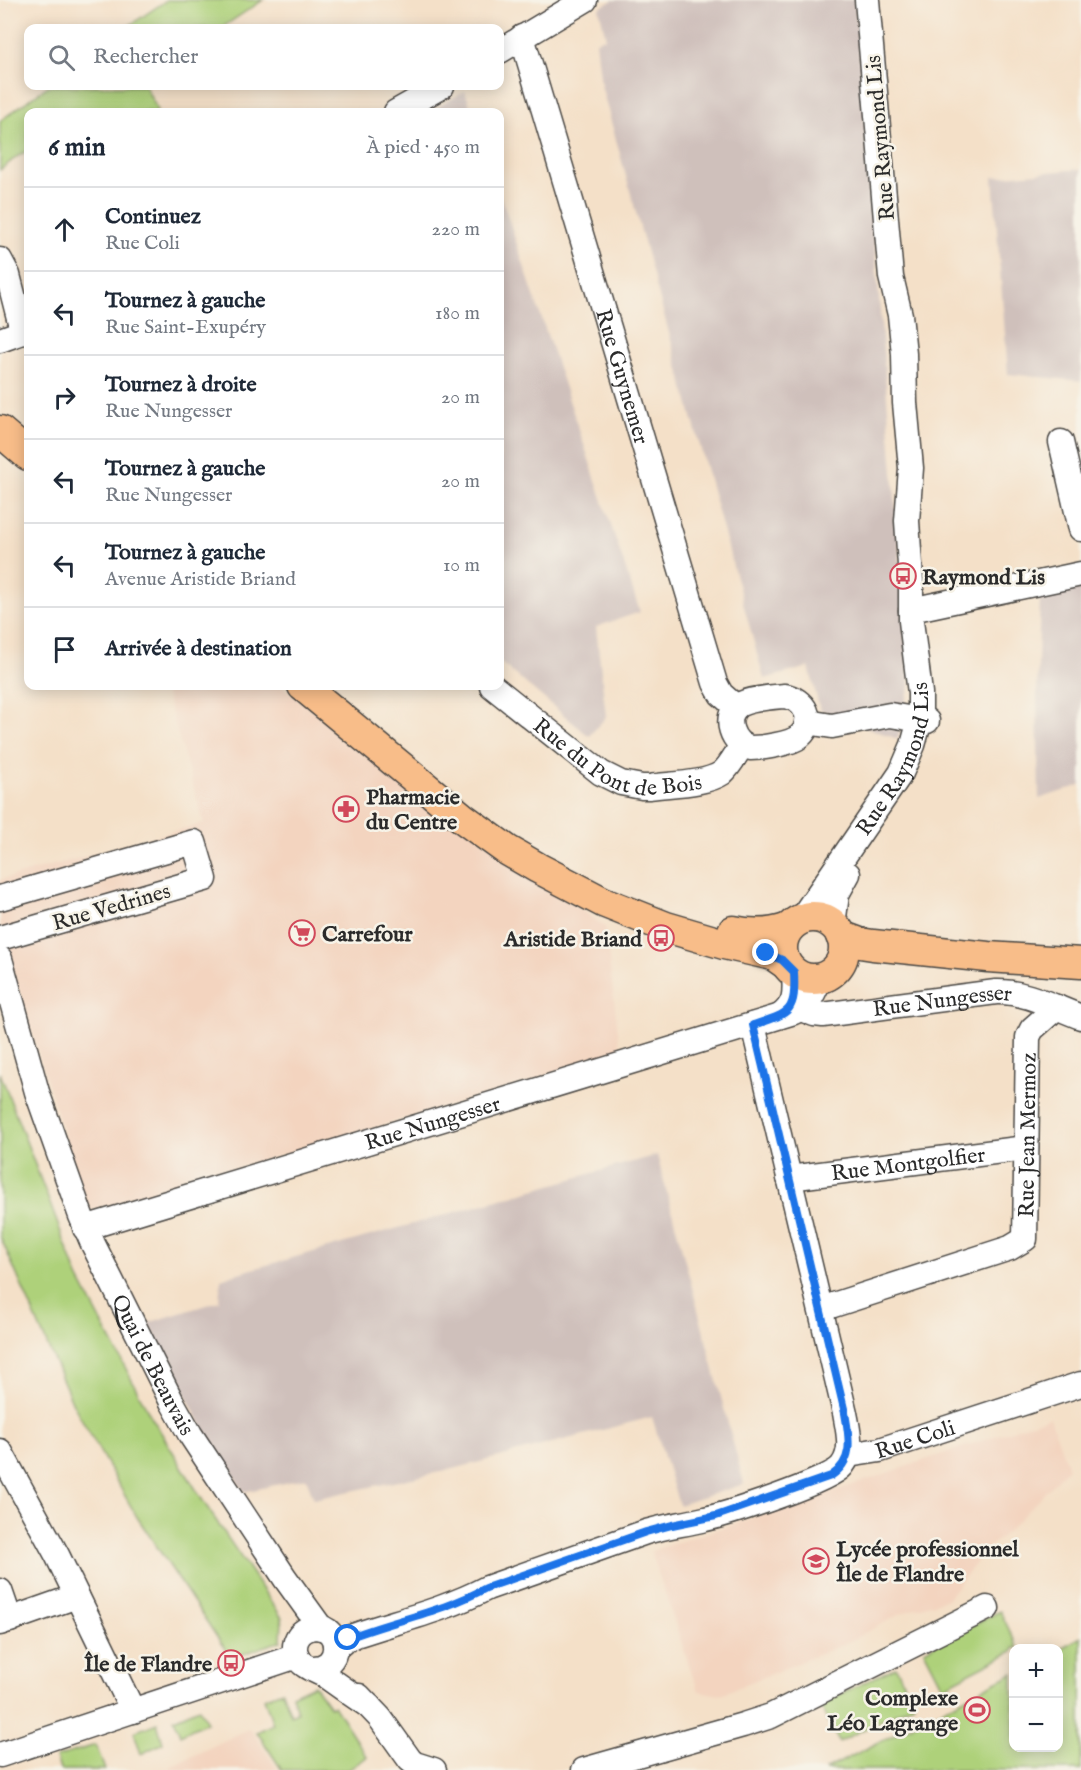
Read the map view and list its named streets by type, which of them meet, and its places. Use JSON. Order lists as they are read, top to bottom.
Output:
{
  "streets": {
    "street": [
      "Rue Raymond Lis",
      "Rue Guynemer",
      "Rue du Pont de Bois",
      "Rue Vedrines",
      "Rue Nungesser",
      "Rue Jean Mermoz",
      "Rue Montgolfier",
      "Quai de Beauvais",
      "Rue Coli"
    ]
  },
  "crossings": [
    ["Rue Guynemer", "Rue du Pont de Bois"],
    ["Rue Nungesser", "Rue Jean Mermoz"],
    ["Rue Nungesser", "Quai de Beauvais"],
    ["Rue Jean Mermoz", "Rue Montgolfier"],
    ["Quai de Beauvais", "Rue Coli"]
  ],
  "places": {
    "bus stop": ["Raymond Lis", "Aristide Briand", "Île de Flandre"],
    "pharmacy": ["Pharmacie du Centre"],
    "supermarket": ["Carrefour"],
    "school or university": ["Lycée professionnel Île de Flandre"],
    "sports": ["Complexe Léo Lagrange"]
  },
  "page": {
    "search": "Rechercher",
    "heading": ["6 min", "À pied · 450 m"],
    "list": [
      ["Continuez", "Rue Coli", "220 m"],
      ["Tournez à gauche", "Rue Saint-Exupéry", "180 m"],
      ["Tournez à droite", "Rue Nungesser", "20 m"],
      ["Tournez à gauche", "Rue Nungesser", "20 m"],
      ["Tournez à gauche", "Avenue Aristide Briand", "10 m"],
      "Arrivée à destination"
    ],
    "map_buttons": ["+", "−"]
  }
}
